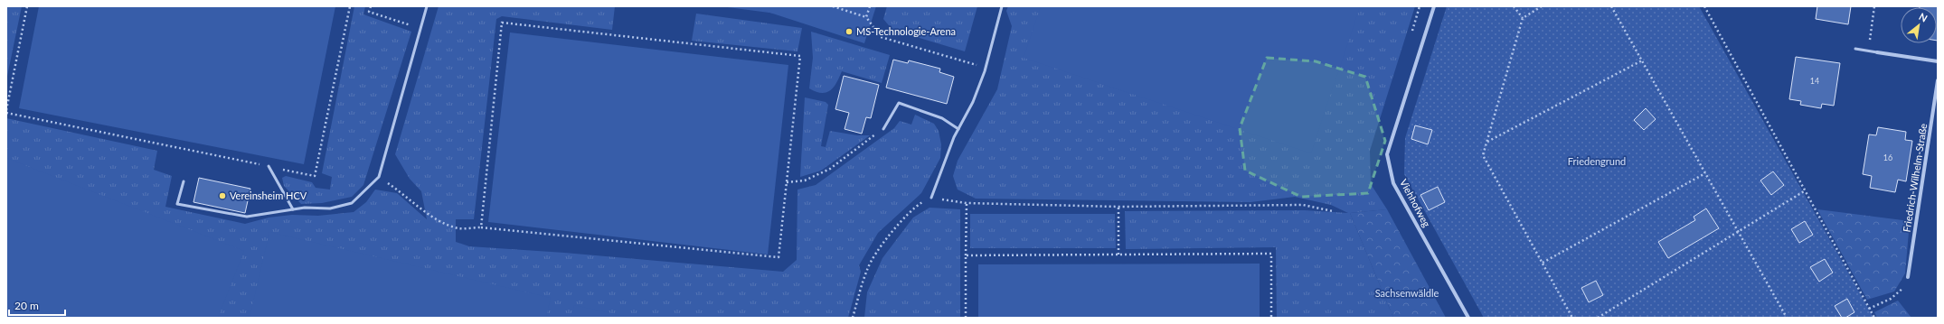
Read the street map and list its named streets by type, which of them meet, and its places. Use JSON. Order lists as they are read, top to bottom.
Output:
{
  "streets": {
    "street": ["Friedrich-Wilhelm-Straße", "Viehhofweg"]
  },
  "parks": ["Friedengrund", "Sachsenwäldle"],
  "places": ["MS-Technologie-Arena", "Vereinsheim HCV"],
  "house_numbers": ["14", "16"],
  "scale_bar": "20 m",
  "north": "top right"
}
